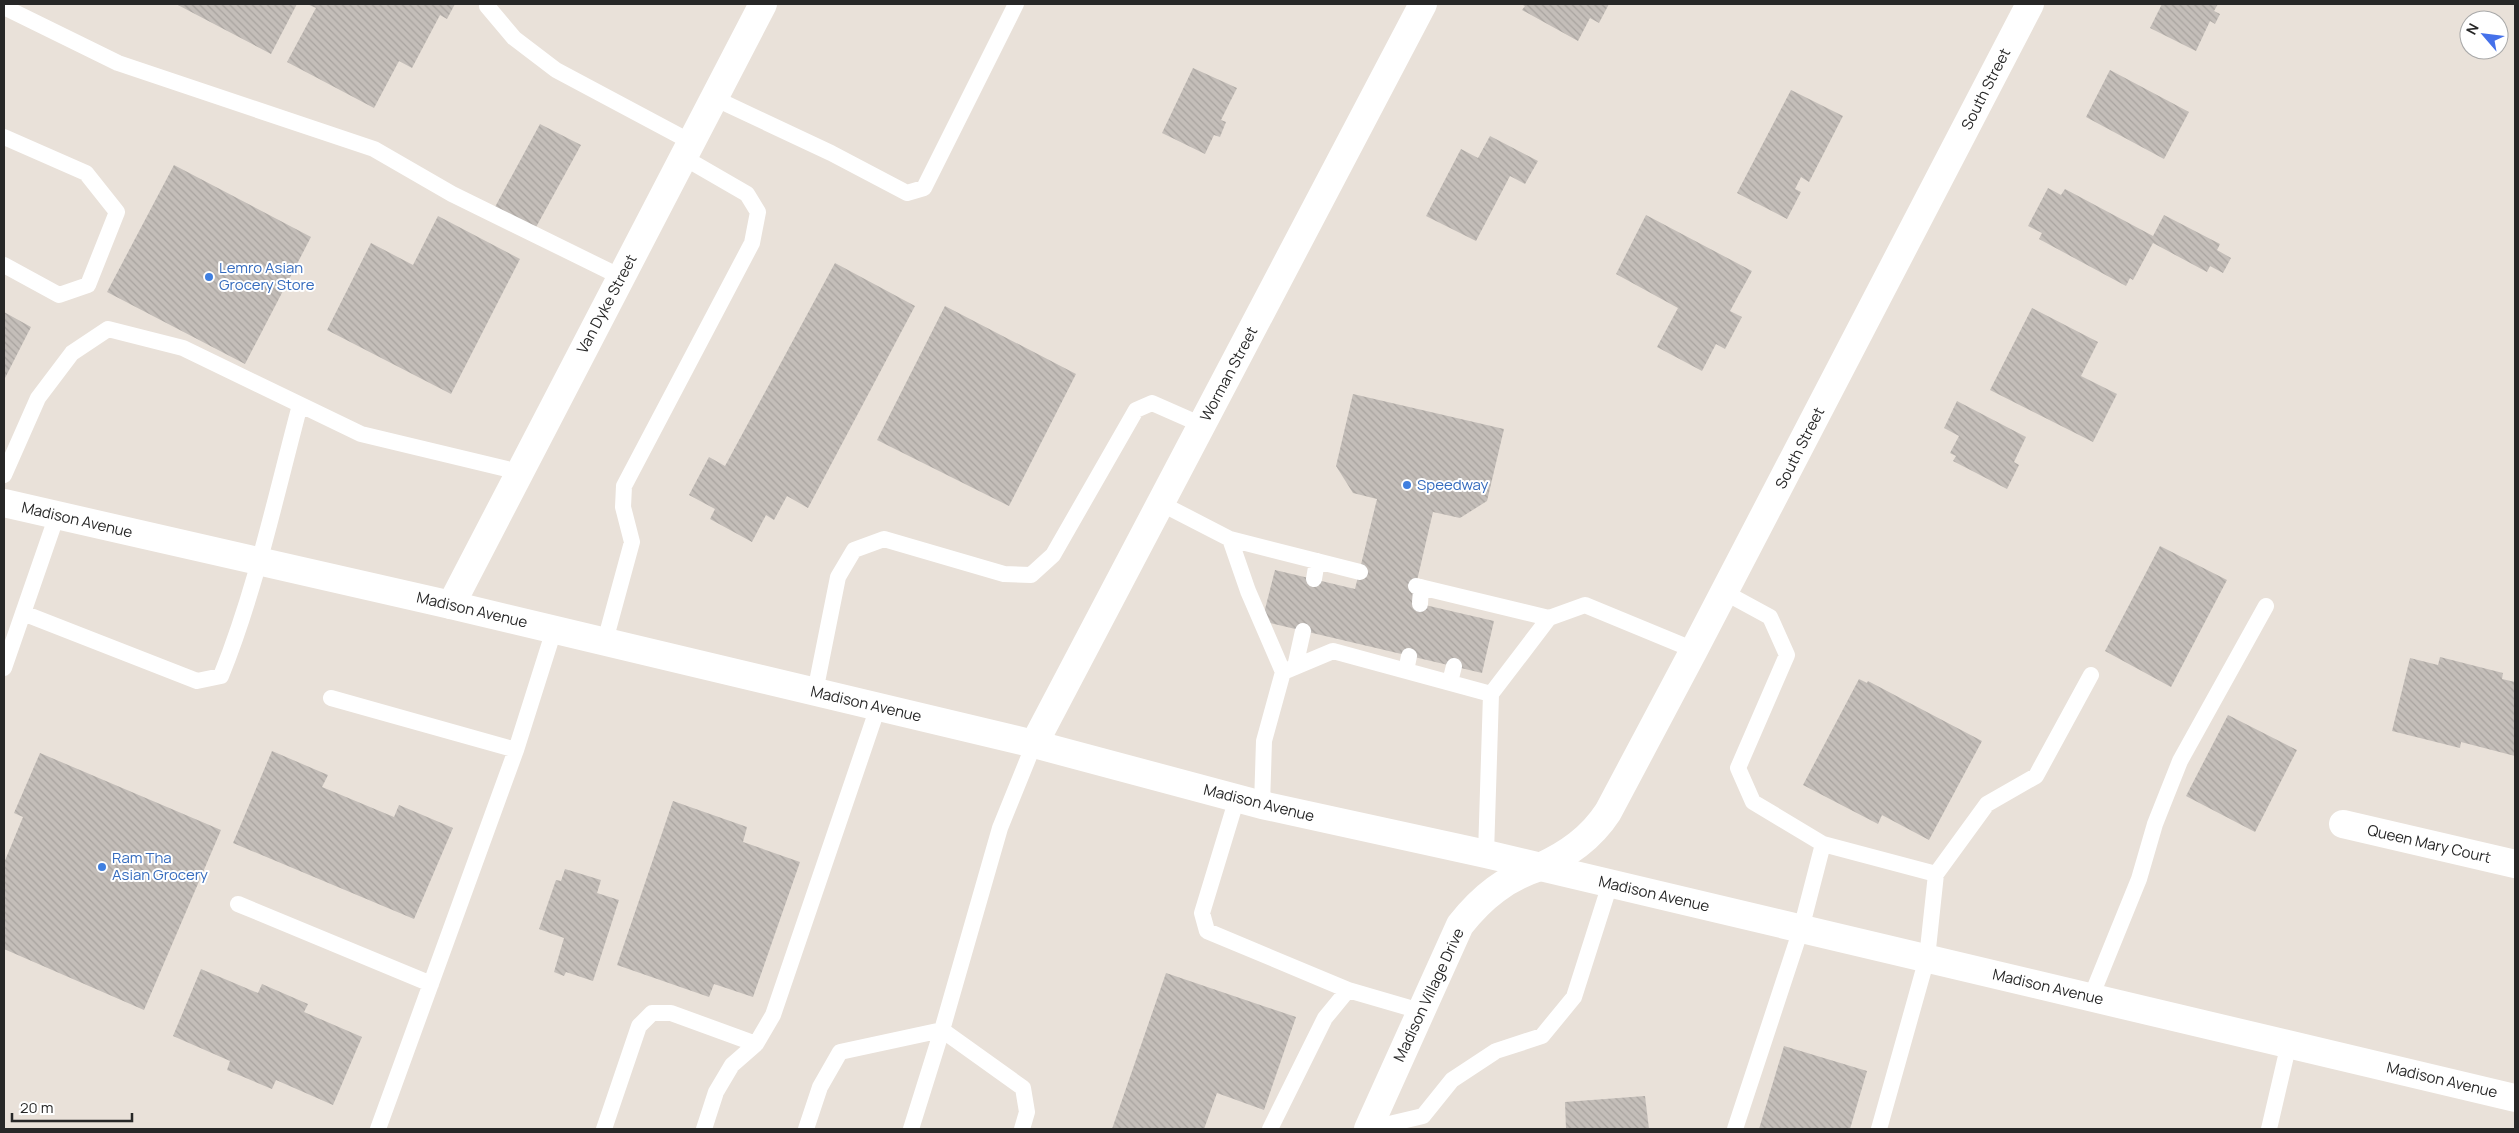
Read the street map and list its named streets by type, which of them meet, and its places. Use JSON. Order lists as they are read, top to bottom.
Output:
{
  "streets": {
    "street": [
      "South Street",
      "Van Dyke Street",
      "Worman Street",
      "Madison Avenue",
      "Queen Mary Court",
      "Madison Village Drive"
    ]
  },
  "crossings": [
    ["South Street", "Madison Avenue"],
    ["South Street", "Madison Village Drive"],
    ["Van Dyke Street", "Madison Avenue"],
    ["Worman Street", "Madison Avenue"],
    ["Madison Avenue", "Madison Village Drive"]
  ],
  "places": ["Lemro Asian Grocery Store", "Speedway", "Ram Tha Asian Grocery"],
  "scale_bar": "20 m",
  "north": "top left"
}
